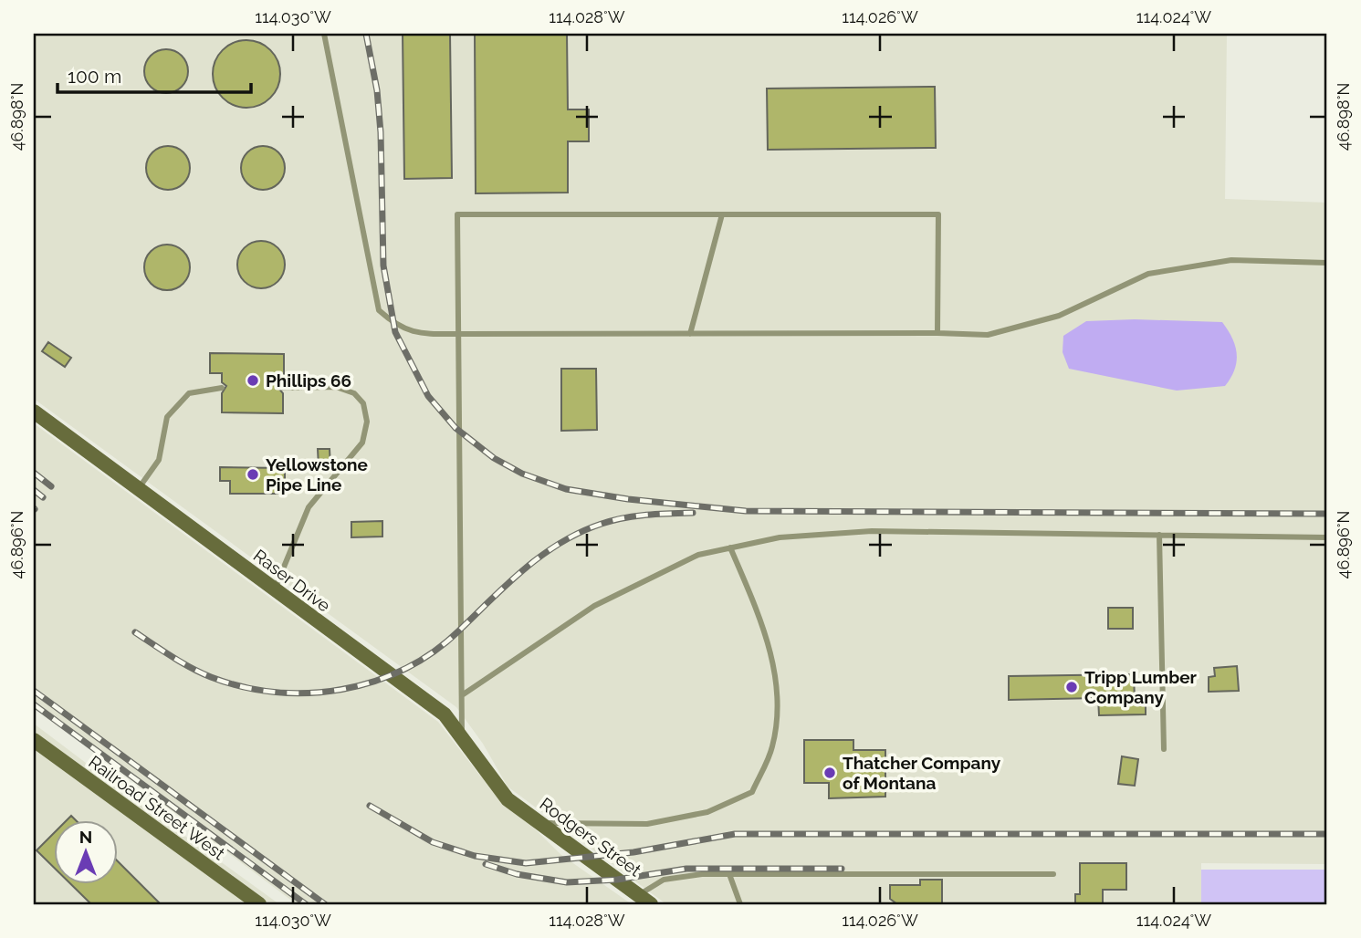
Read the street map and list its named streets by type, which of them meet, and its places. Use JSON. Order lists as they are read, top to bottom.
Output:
{
  "streets": {
    "street": ["Raser Drive", "Railroad Street West", "Rodgers Street"]
  },
  "crossings": [
    ["Raser Drive", "Rodgers Street"]
  ],
  "places": [
    "Phillips 66",
    "Yellowstone Pipe Line",
    "Tripp Lumber Company",
    "Thatcher Company of Montana"
  ],
  "scale_bar": "100 m",
  "north": "top",
  "coordinates": [
    "114.030°W",
    "114.028°W",
    "114.026°W",
    "114.024°W",
    "46.898°N",
    "46.896°N"
  ]
}
